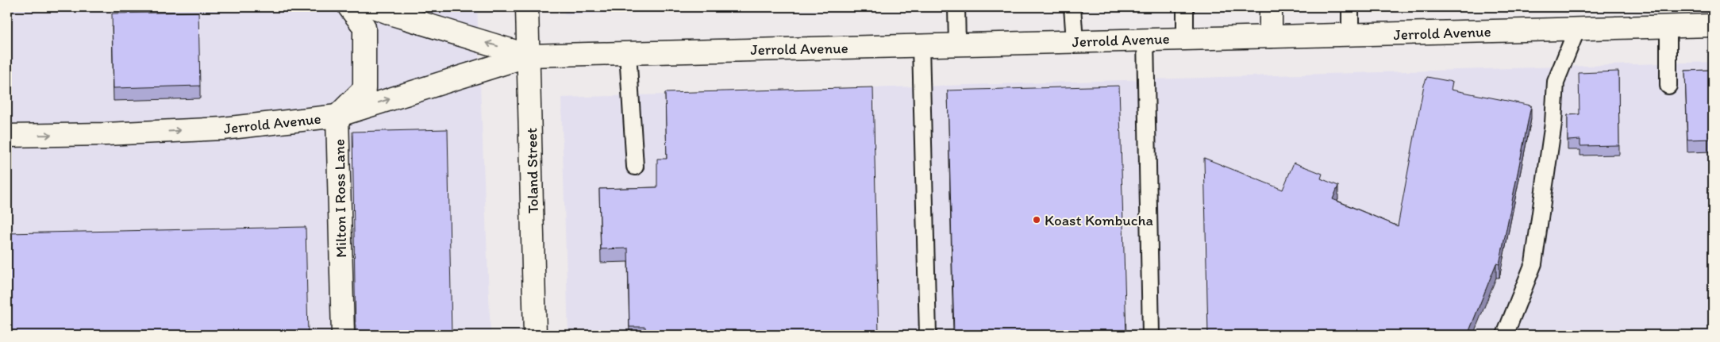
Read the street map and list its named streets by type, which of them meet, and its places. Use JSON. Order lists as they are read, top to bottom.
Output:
{
  "streets": {
    "street": ["Jerrold Avenue", "Toland Street", "Milton I Ross Lane"]
  },
  "crossings": [
    ["Jerrold Avenue", "Toland Street"],
    ["Jerrold Avenue", "Milton I Ross Lane"]
  ],
  "places": ["Koast Kombucha"]
}
